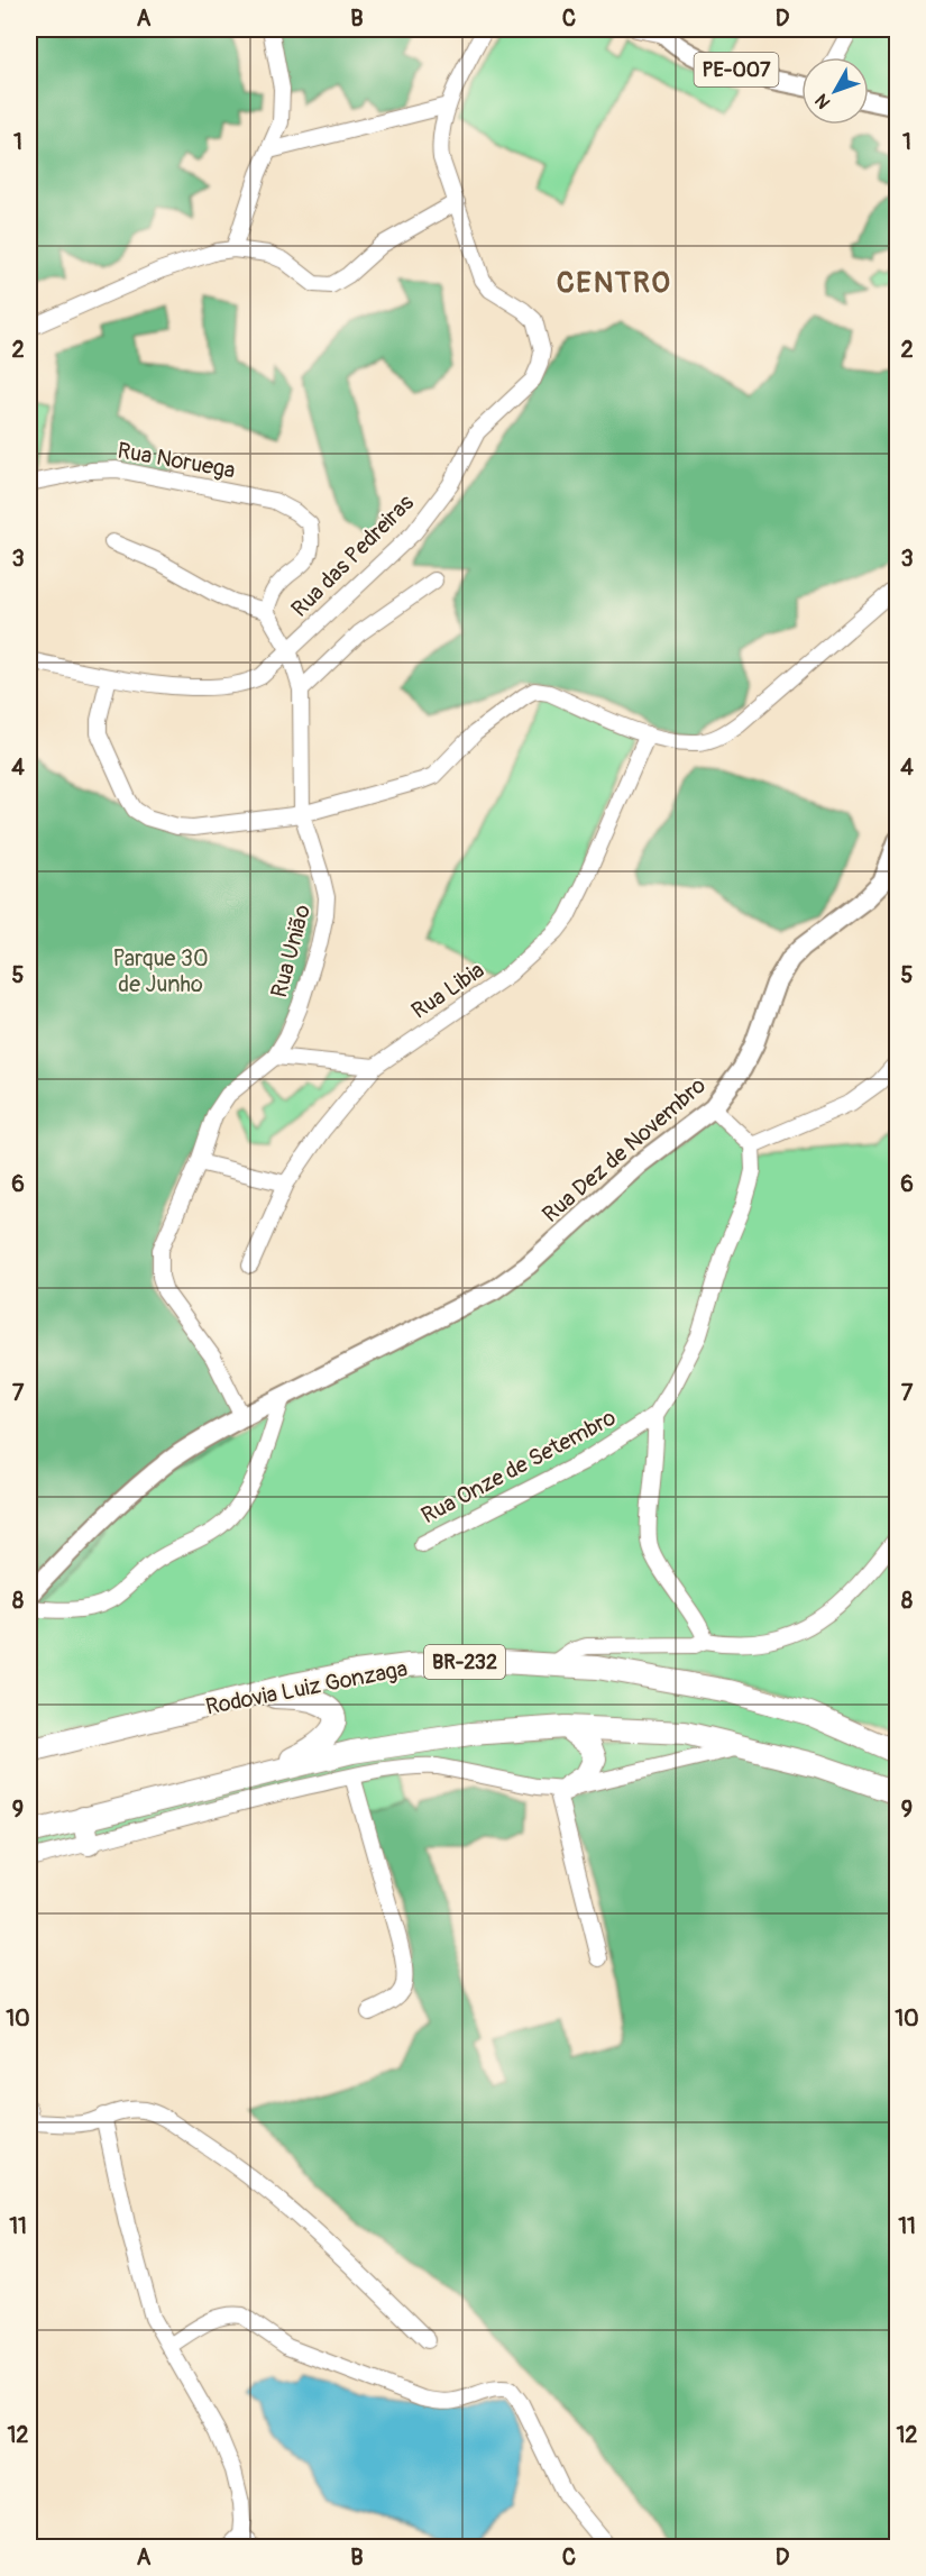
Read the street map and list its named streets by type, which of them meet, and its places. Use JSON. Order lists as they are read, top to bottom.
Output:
{
  "streets": {
    "highway": ["BR-232", "Rodovia Luiz Gonzaga"],
    "main road": ["PE-007", "Rua Dez de Novembro"],
    "street": [
      "Rua Noruega",
      "Rua das Pedreiras",
      "Rua União",
      "Rua Libia",
      "Rua Onze de Setembro"
    ]
  },
  "crossings": [
    ["Rua Noruega", "Rua União"],
    ["Rua das Pedreiras", "Rua União"],
    ["Rua União", "Rua Dez de Novembro"],
    ["BR-232", "Rodovia Luiz Gonzaga"]
  ],
  "districts": ["CENTRO"],
  "parks": ["Parque 30 de Junho"],
  "north": "bottom left",
  "grid": {
    "columns": [
      "A",
      "B",
      "C",
      "D"
    ],
    "rows": [
      "1",
      "2",
      "3",
      "4",
      "5",
      "6",
      "7",
      "8",
      "9",
      "10",
      "11",
      "12"
    ]
  }
}
